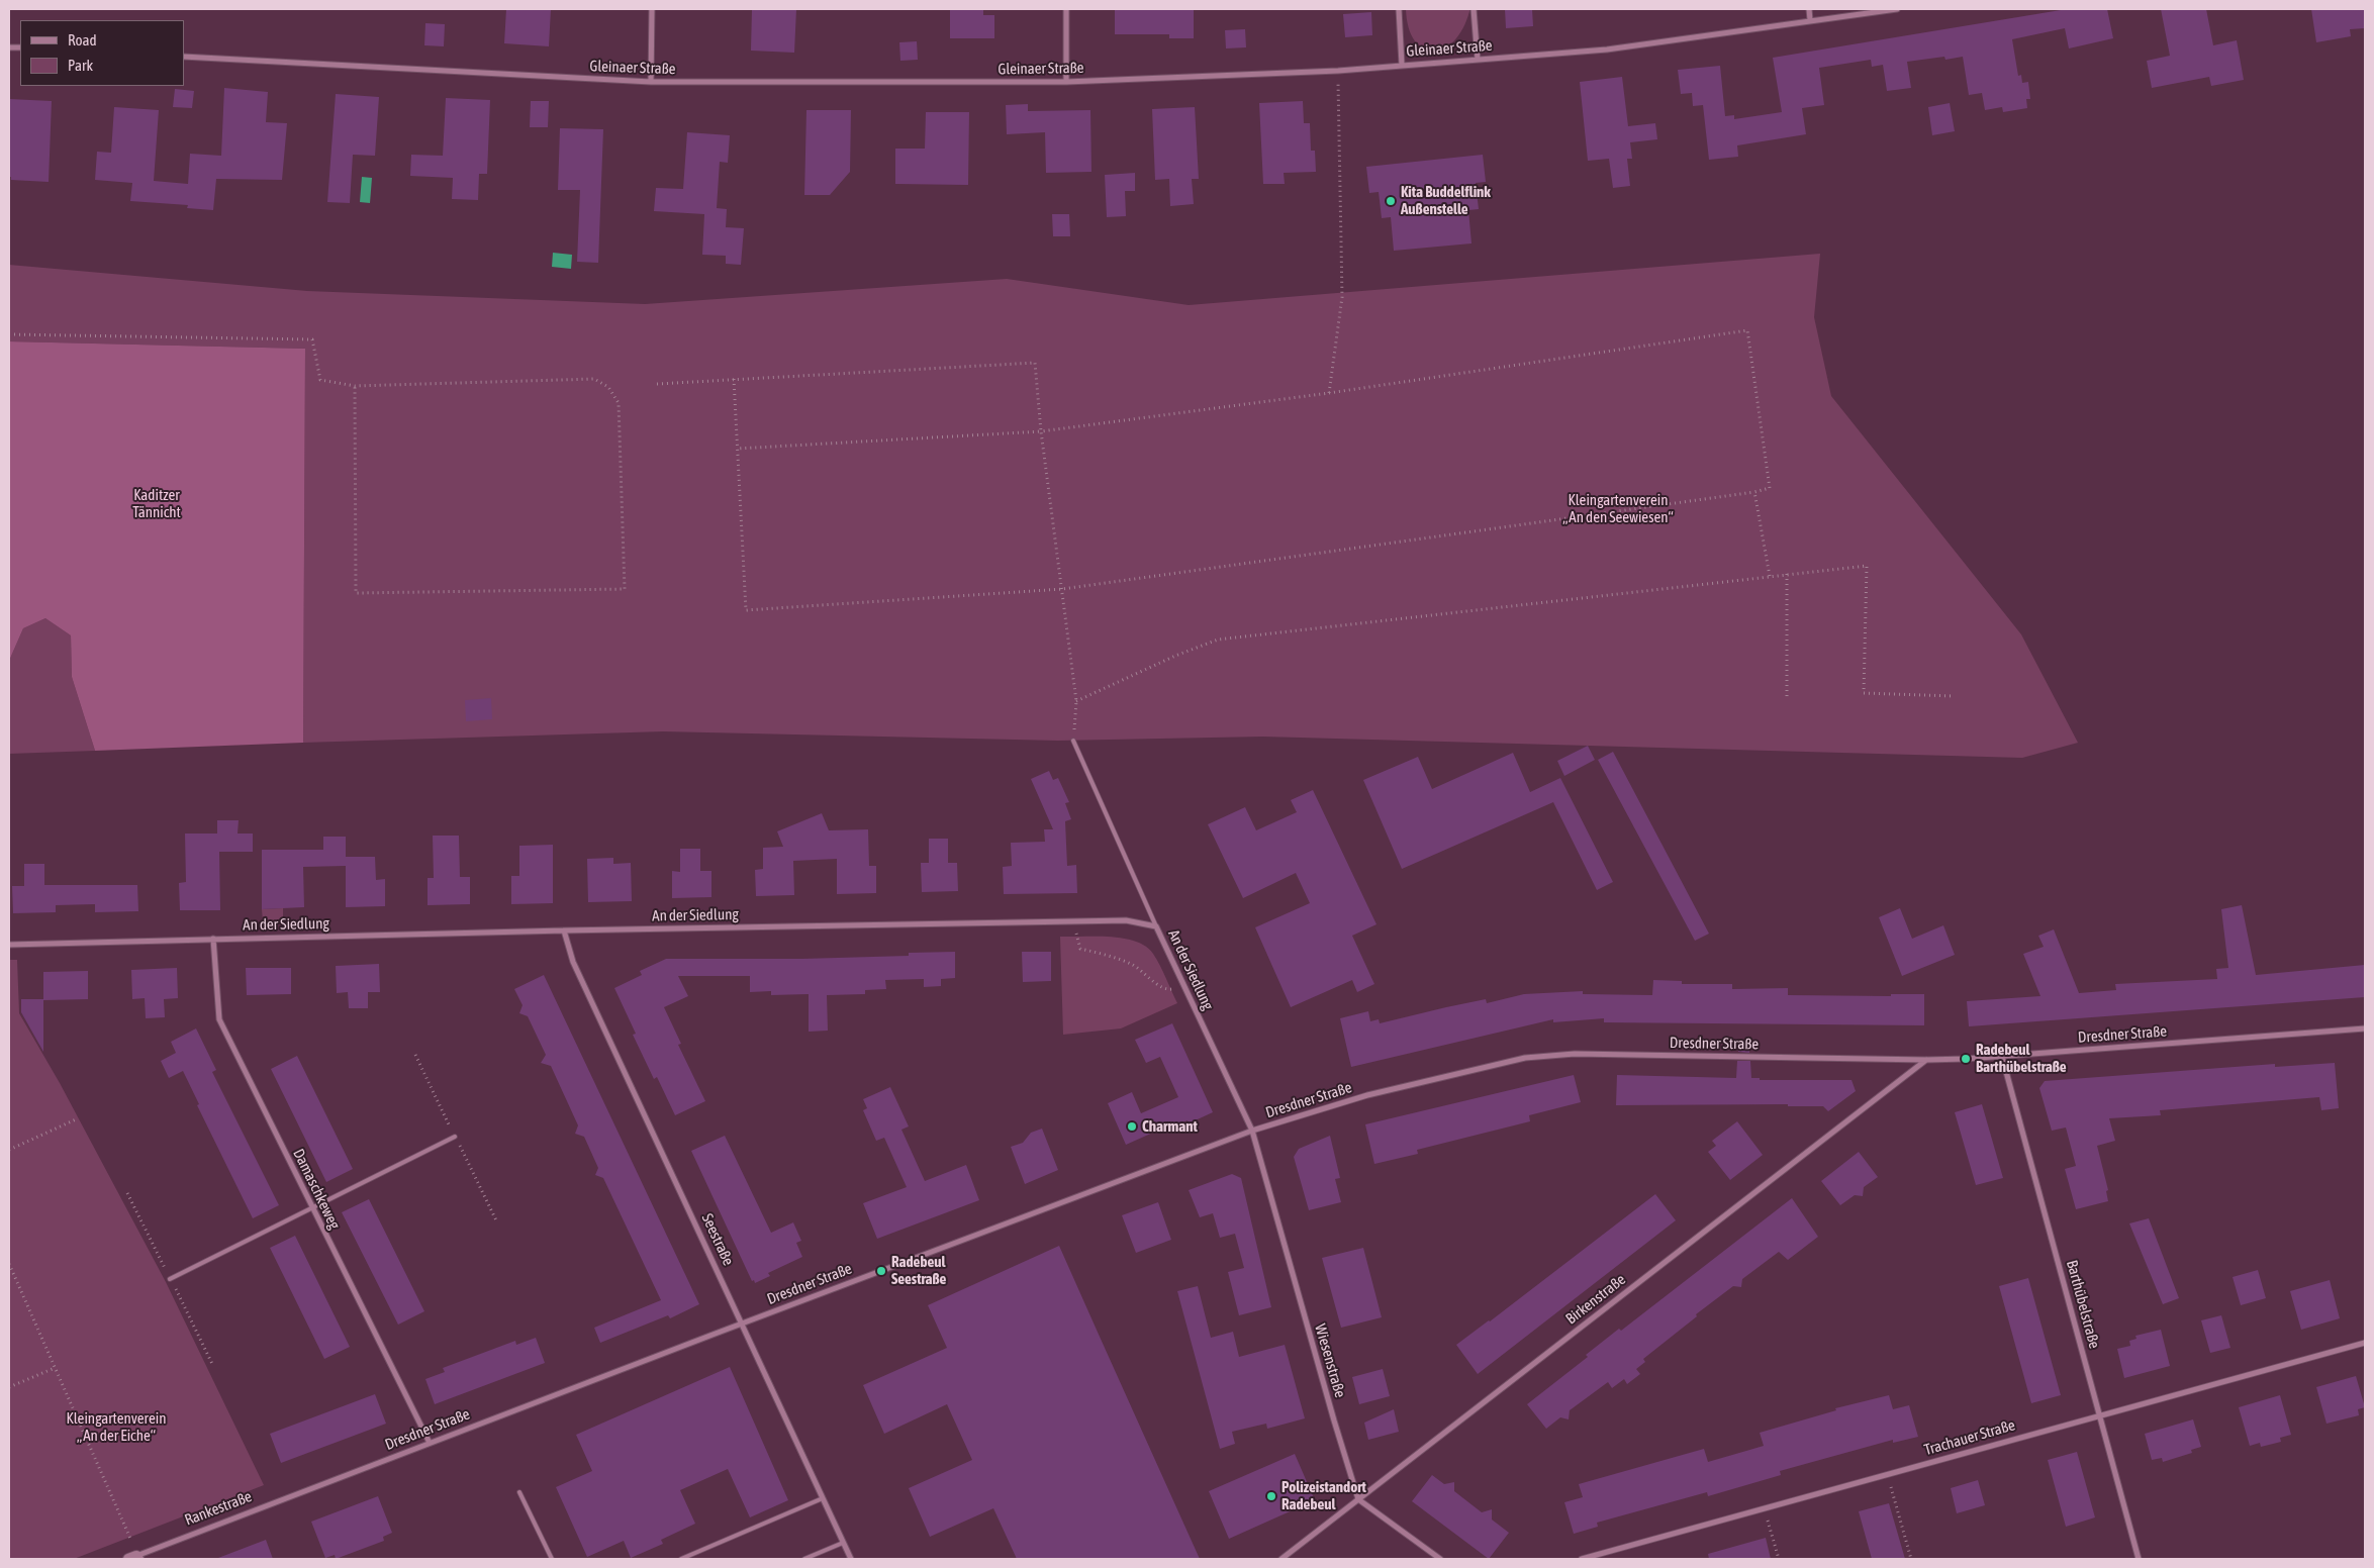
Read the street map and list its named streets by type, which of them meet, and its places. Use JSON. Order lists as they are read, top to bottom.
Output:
{
  "streets": {
    "street": [
      "Gleinaer Straße",
      "An der Siedlung",
      "Dresdner Straße",
      "Damaschkeweg",
      "Seestraße",
      "Birkenstraße",
      "Barthübelstraße",
      "Wiesenstraße",
      "Trachauer Straße",
      "Rankestraße"
    ]
  },
  "crossings": [
    ["An der Siedlung", "Dresdner Straße"],
    ["An der Siedlung", "Damaschkeweg"],
    ["An der Siedlung", "Seestraße"],
    ["An der Siedlung", "Wiesenstraße"],
    ["Dresdner Straße", "Damaschkeweg"],
    ["Dresdner Straße", "Seestraße"],
    ["Dresdner Straße", "Birkenstraße"],
    ["Dresdner Straße", "Barthübelstraße"],
    ["Dresdner Straße", "Wiesenstraße"],
    ["Dresdner Straße", "Rankestraße"],
    ["Birkenstraße", "Wiesenstraße"],
    ["Barthübelstraße", "Trachauer Straße"]
  ],
  "parks": ["Kaditzer Tännicht", "Kleingartenverein „An den Seewiesen“", "Kleingartenverein „An der Eiche“"],
  "places": [
    "Kita Buddelflink Außenstelle",
    "Radebeul Barthübelstraße",
    "Charmant",
    "Radebeul Seestraße",
    "Polizeistandort Radebeul"
  ],
  "legend": ["Road", "Park"]
}
